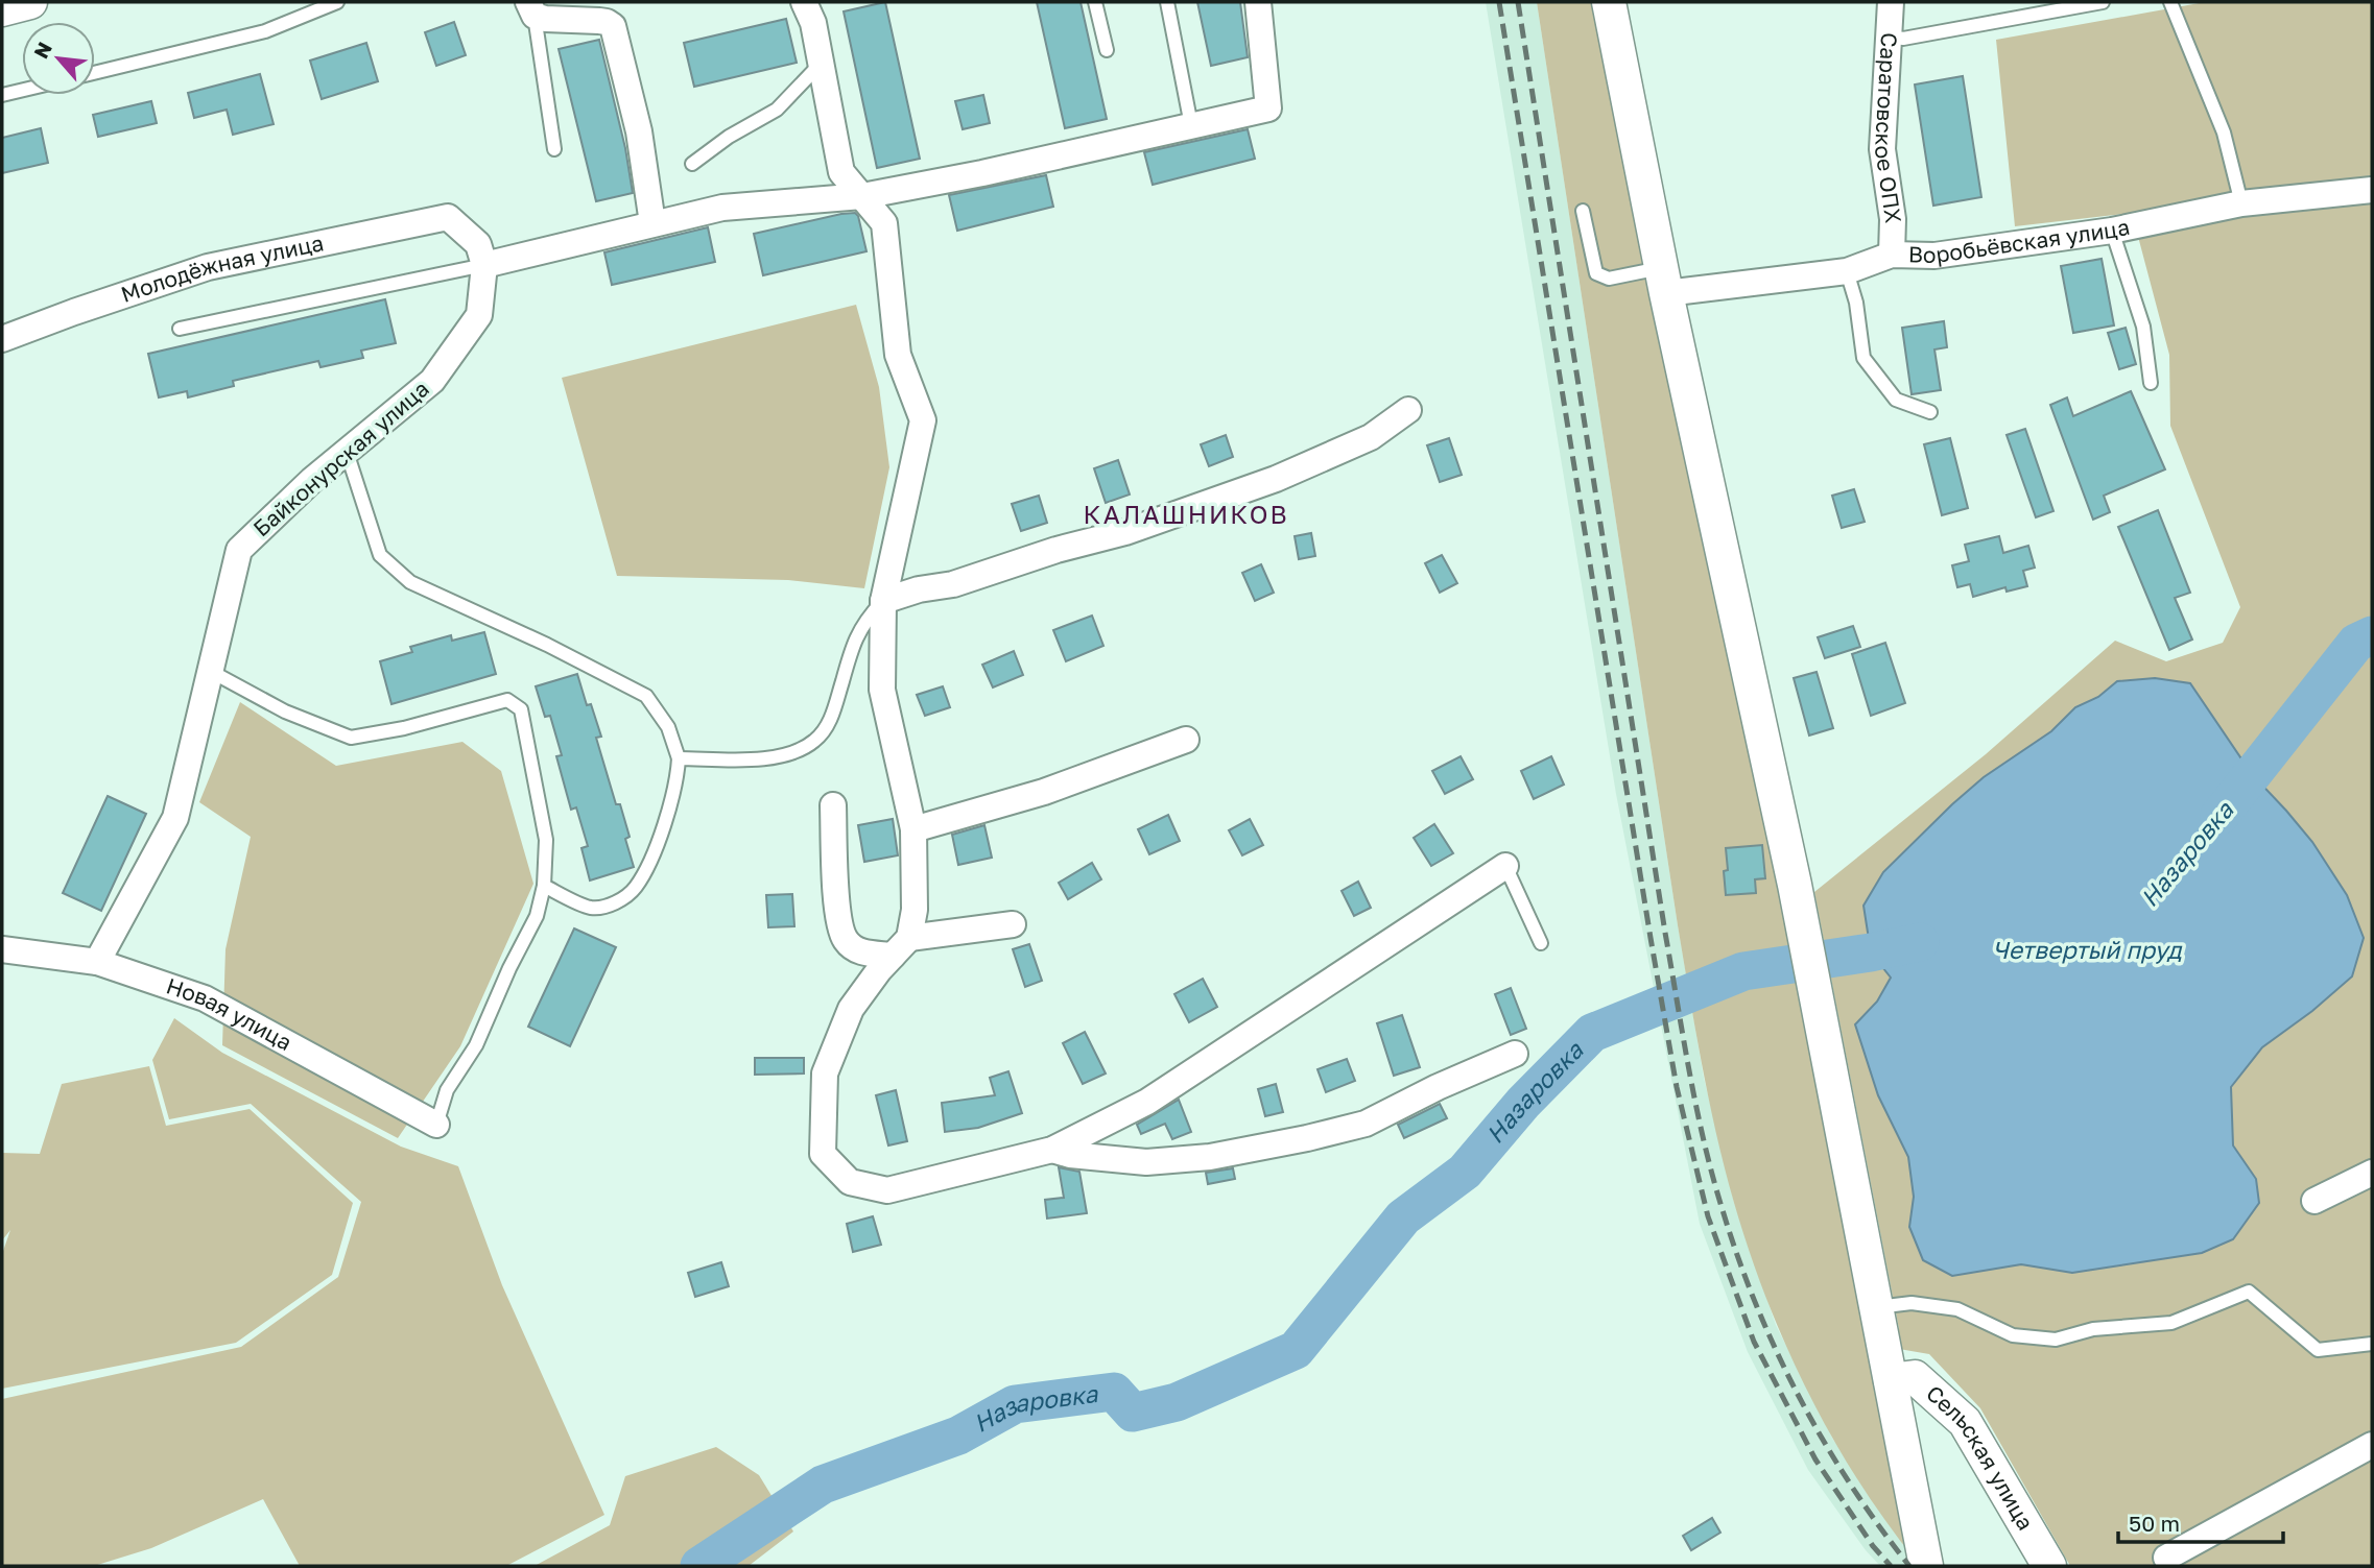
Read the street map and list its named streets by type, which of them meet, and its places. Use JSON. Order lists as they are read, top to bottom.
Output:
{
  "streets": {
    "street": [
      "Саратовское ОПХ",
      "Воробьёвская улица",
      "Молодёжная улица",
      "Байконурская улица",
      "Новая улица",
      "Сельская улица"
    ]
  },
  "crossings": [
    ["Саратовское ОПХ", "Воробьёвская улица"],
    ["Молодёжная улица", "Байконурская улица"],
    ["Байконурская улица", "Новая улица"]
  ],
  "districts": ["КАЛАШНИКОВ"],
  "water": ["Назаровка", "Четвертый пруд"],
  "scale_bar": "50 m",
  "north": "top left"
}
